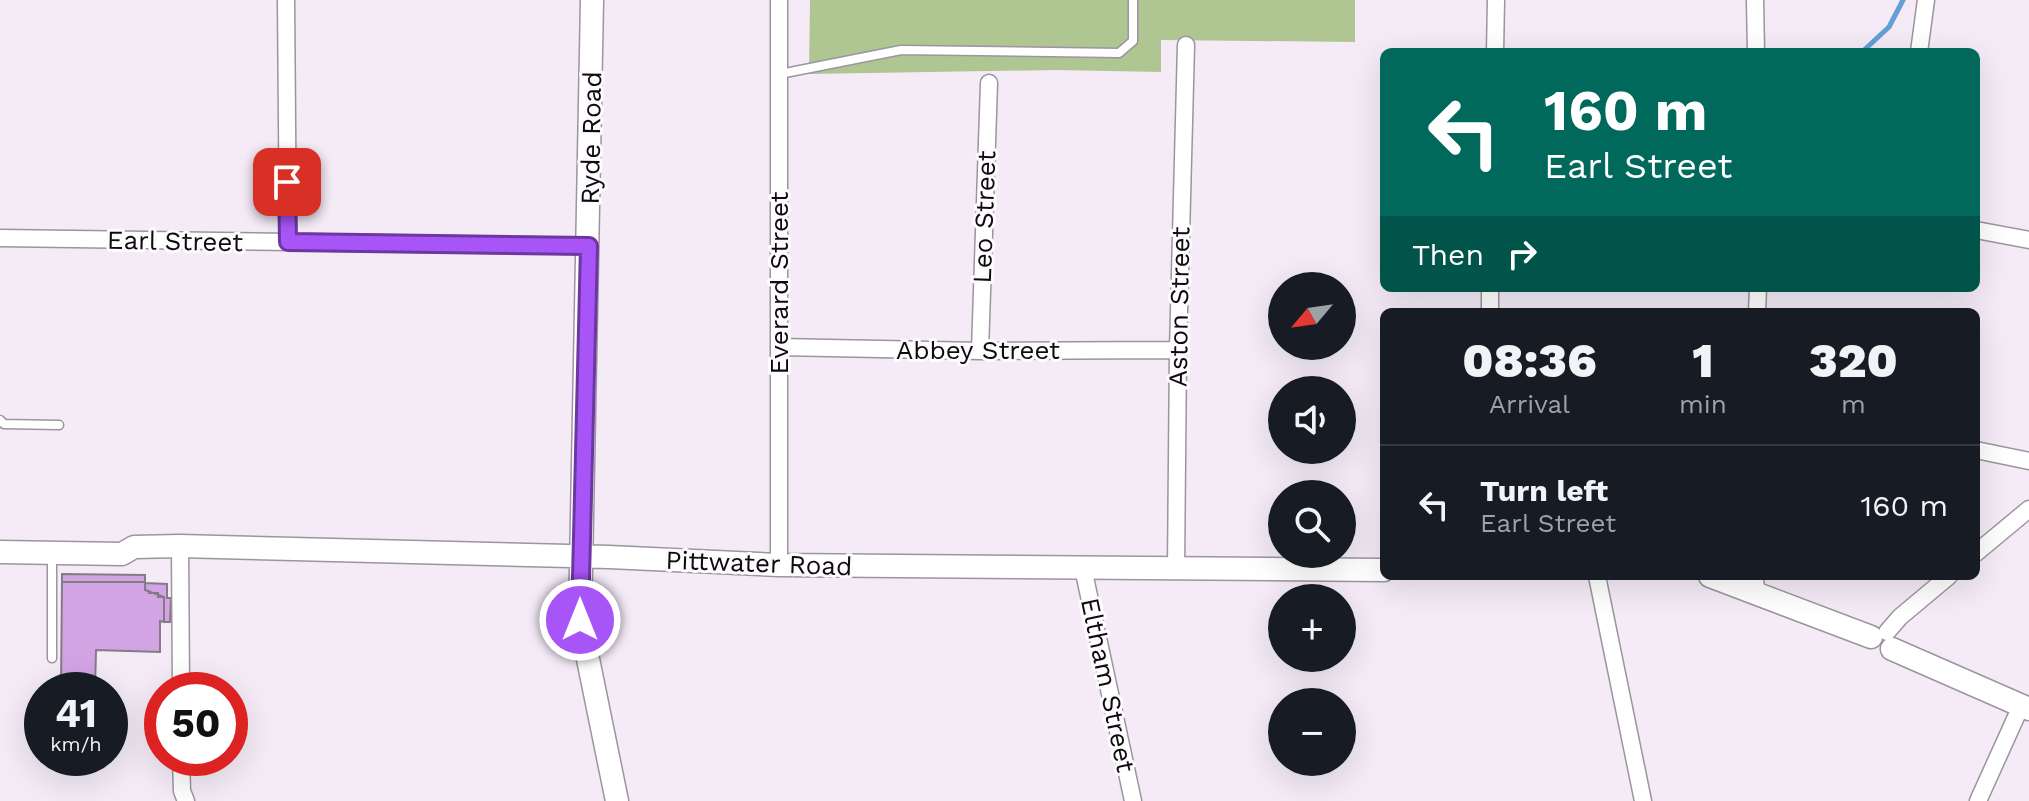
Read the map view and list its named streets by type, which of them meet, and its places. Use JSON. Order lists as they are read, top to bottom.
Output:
{
  "streets": {
    "main road": ["Ryde Road", "Pittwater Road"],
    "street": [
      "Leo Street",
      "Earl Street",
      "Everard Street",
      "Aston Street",
      "Abbey Street",
      "Eltham Street"
    ]
  },
  "crossings": [
    ["Ryde Road", "Earl Street"],
    ["Ryde Road", "Pittwater Road"],
    ["Leo Street", "Abbey Street"],
    ["Everard Street", "Abbey Street"],
    ["Everard Street", "Pittwater Road"],
    ["Aston Street", "Abbey Street"],
    ["Aston Street", "Pittwater Road"],
    ["Pittwater Road", "Eltham Street"]
  ],
  "north": "bottom left",
  "page": {
    "turn": ["160 m", "Earl Street"],
    "then": "Then",
    "map_buttons": ["+", "−"],
    "eta": [
      "08:36",
      "Arrival",
      "1",
      "min",
      "320",
      "m"
    ],
    "list": [
      {
        "name": "Turn left",
        "note": "Earl Street",
        "value": "160 m"
      }
    ],
    "speed": "41 km/h",
    "limit": "50"
  }
}
